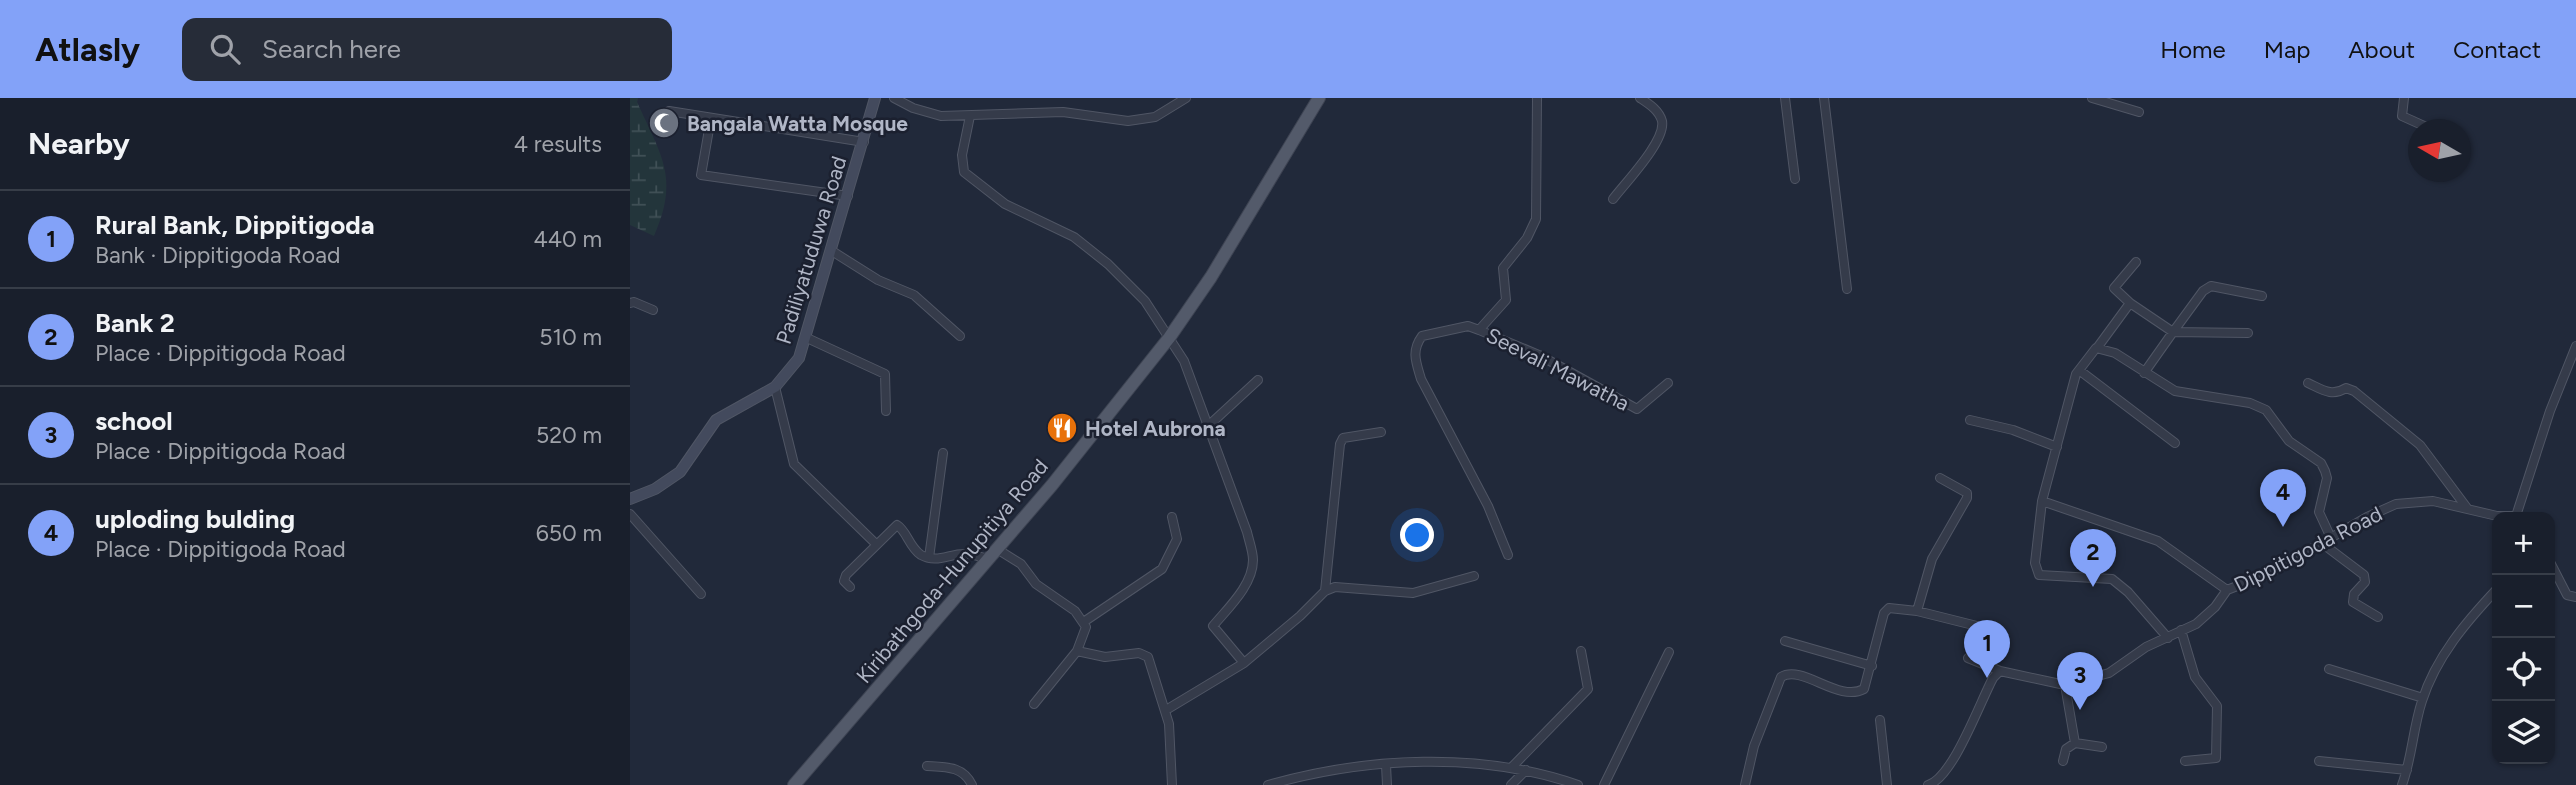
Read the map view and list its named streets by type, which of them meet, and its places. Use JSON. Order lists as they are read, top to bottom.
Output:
{
  "streets": {
    "main road": ["Kiribathgoda-Hunupitiya Road"],
    "street": ["Padiliyatuduwa Road", "Seevali Mawatha", "Dippitigoda Road"]
  },
  "places": {
    "mosque": ["Bangala Watta Mosque"],
    "restaurant": ["Hotel Aubrona"]
  },
  "north": "left",
  "page": {
    "header": "Atlasly",
    "search": "Search here",
    "nav": [
      "Home",
      "Map",
      "About",
      "Contact"
    ],
    "heading": ["Nearby", "4 results"],
    "list": [
      {
        "mark": "1",
        "name": "Rural Bank, Dippitigoda",
        "note": "Bank · Dippitigoda Road",
        "value": "440 m"
      },
      {
        "mark": "2",
        "name": "Bank 2",
        "note": "Place · Dippitigoda Road",
        "value": "510 m"
      },
      {
        "mark": "3",
        "name": "school",
        "note": "Place · Dippitigoda Road",
        "value": "520 m"
      },
      {
        "mark": "4",
        "name": "uploding bulding",
        "note": "Place · Dippitigoda Road",
        "value": "650 m"
      }
    ],
    "pins": [
      "4",
      "2",
      "1",
      "3"
    ],
    "map_buttons": ["+", "−"]
  }
}
